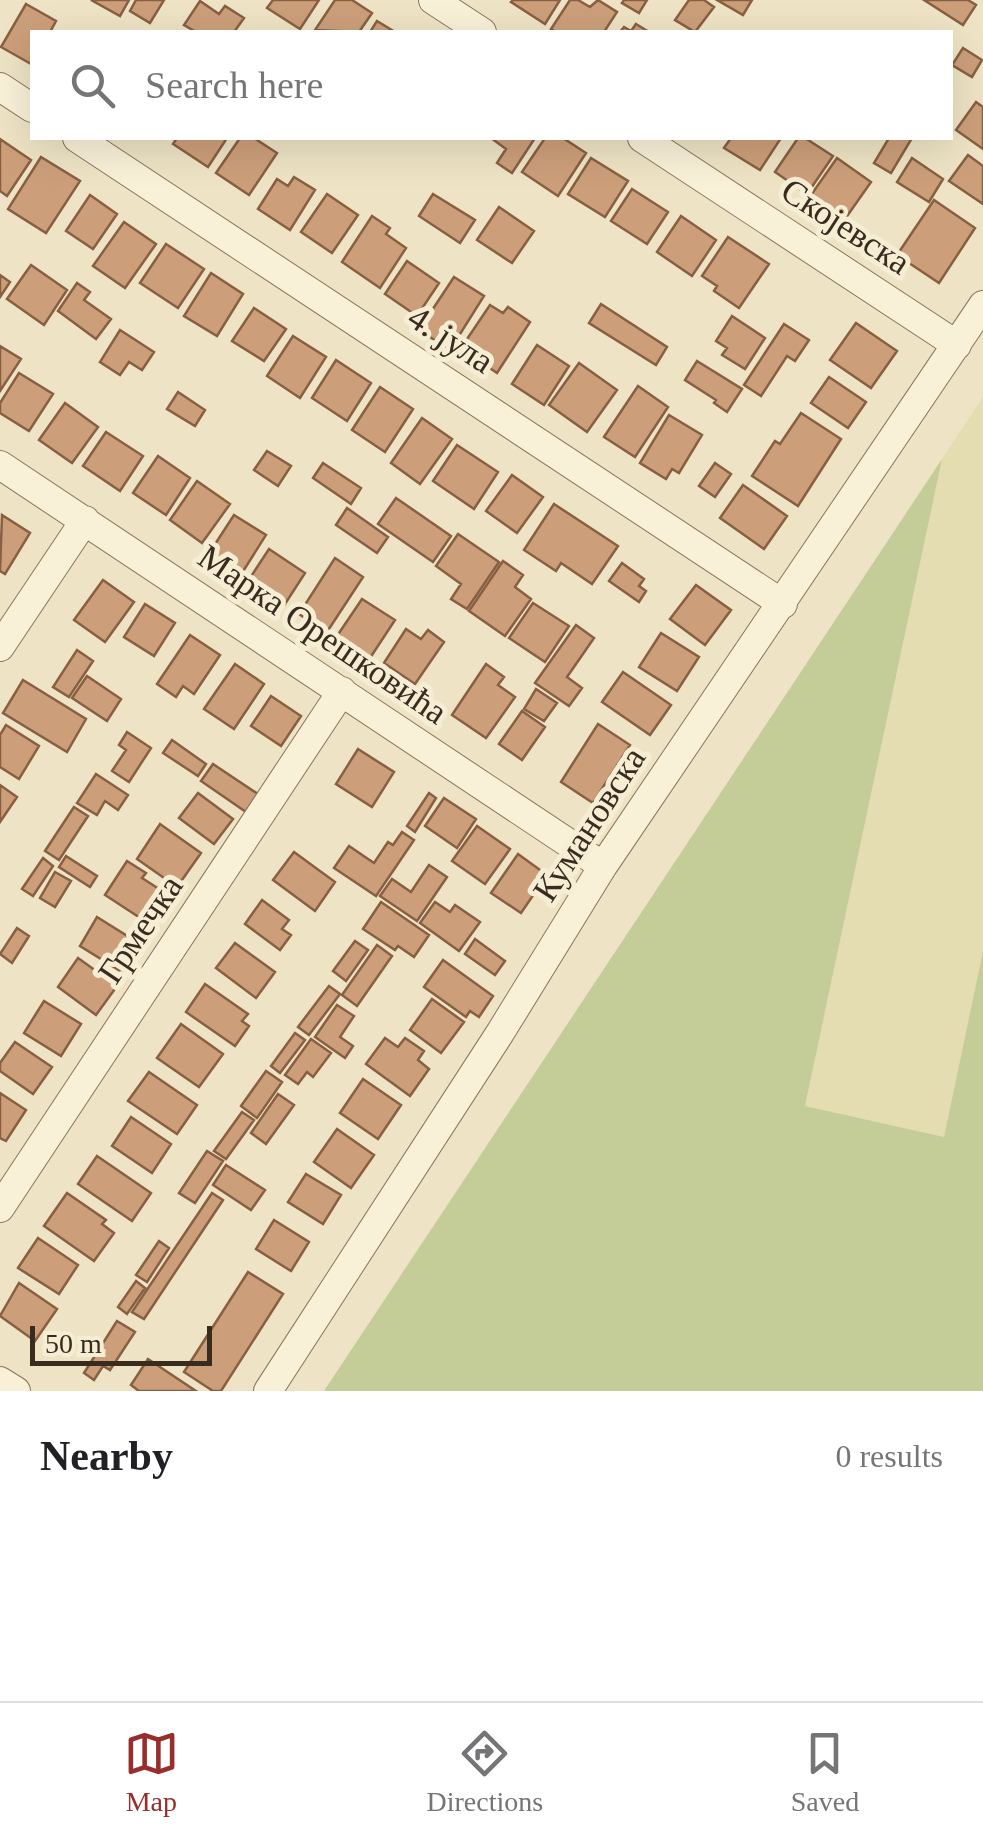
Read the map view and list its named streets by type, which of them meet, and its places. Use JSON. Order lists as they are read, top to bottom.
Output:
{
  "streets": {
    "street": [
      "Скојевска",
      "4. јула",
      "Марка Орешковића",
      "Кумановска",
      "Грмечка"
    ]
  },
  "crossings": [
    ["Скојевска", "Кумановска"],
    ["4. јула", "Кумановска"],
    ["Марка Орешковића", "Кумановска"],
    ["Марка Орешковића", "Грмечка"]
  ],
  "scale_bar": "50 m",
  "page": {
    "search": "Search here",
    "scale": "50 m",
    "heading": ["Nearby", "0 results"],
    "nav": ["Map", "Directions", "Saved"]
  }
}
